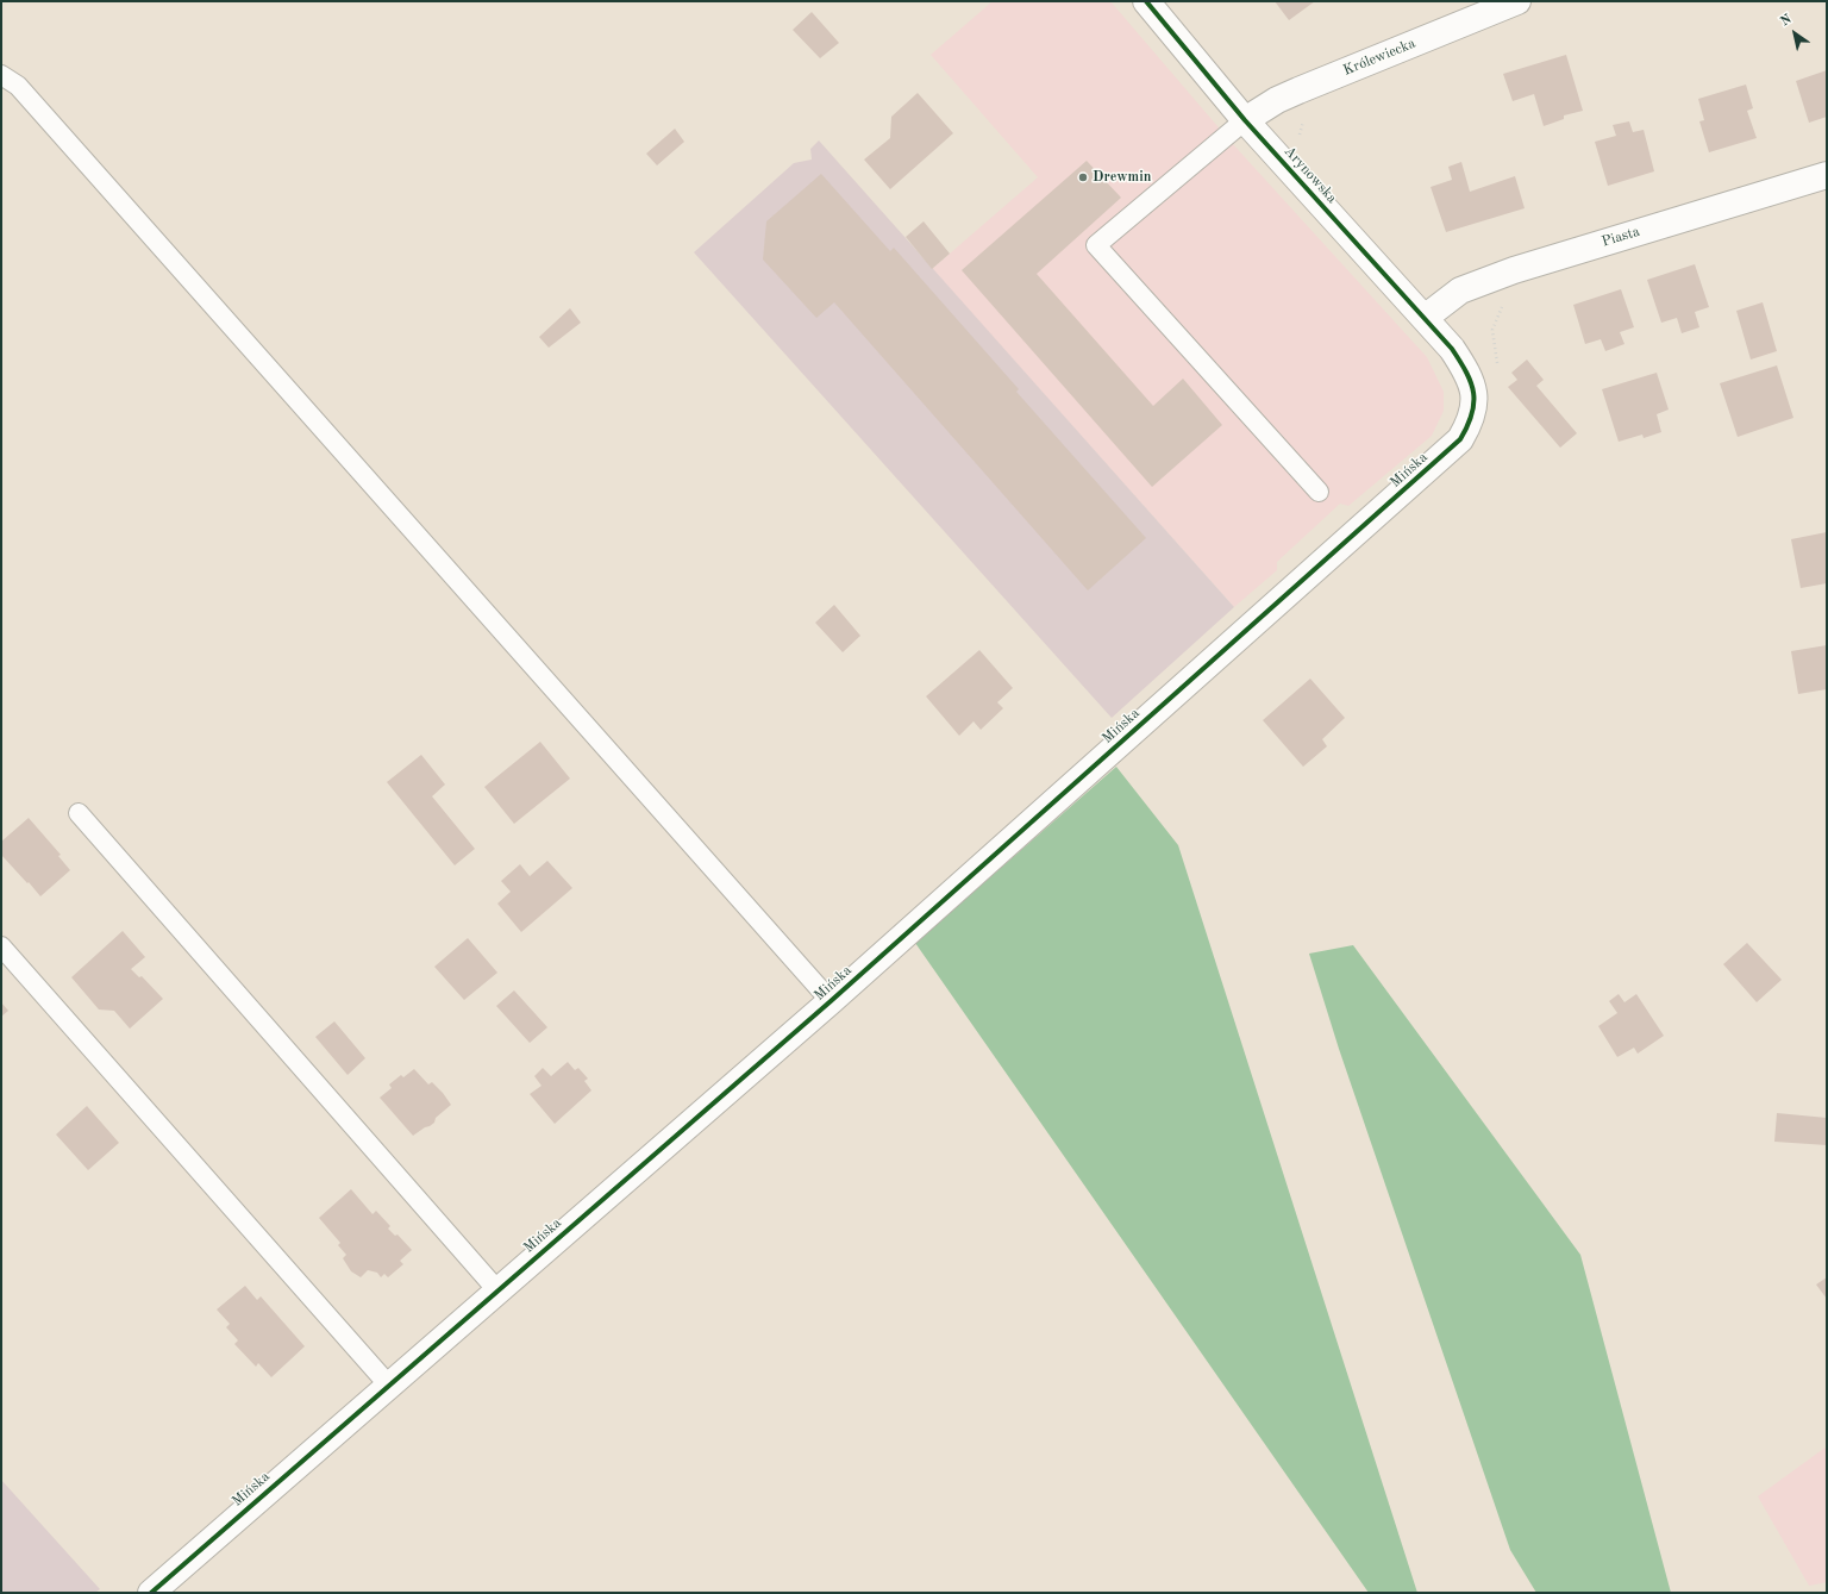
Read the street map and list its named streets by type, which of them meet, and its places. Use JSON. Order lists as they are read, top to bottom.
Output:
{
  "streets": {
    "street": [
      "Królewiecka",
      "Arynowska",
      "Piasta",
      "Mińska"
    ]
  },
  "crossings": [
    ["Królewiecka", "Arynowska"],
    ["Arynowska", "Piasta"],
    ["Arynowska", "Mińska"]
  ],
  "places": ["Drewmin"],
  "north": "top left"
}
